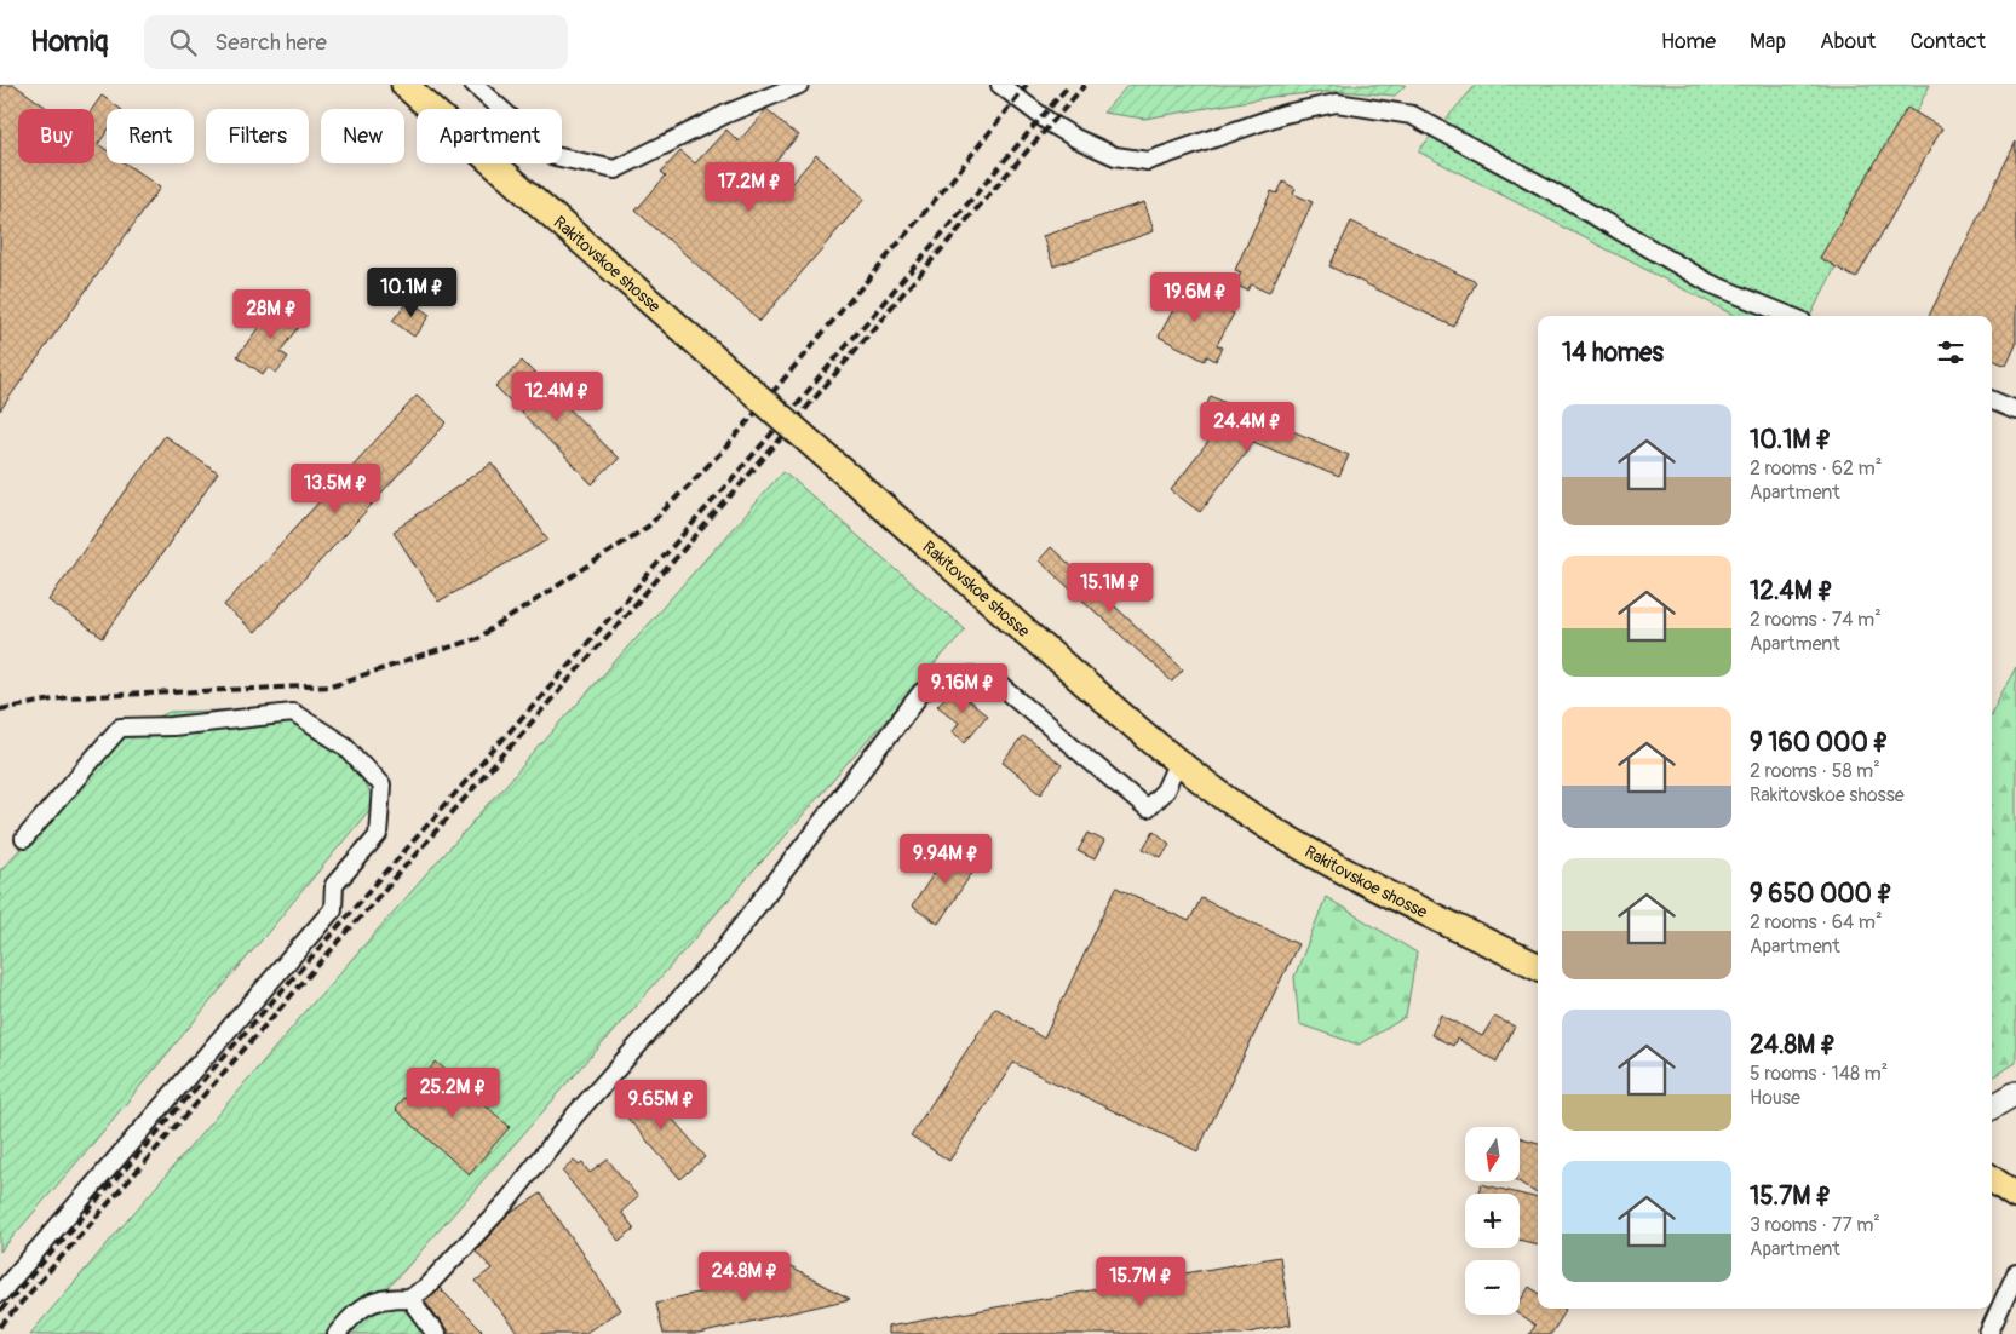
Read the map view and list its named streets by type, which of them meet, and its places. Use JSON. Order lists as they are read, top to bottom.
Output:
{
  "streets": {
    "main road": ["Rakitovskoe shosse"]
  },
  "north": "bottom",
  "page": {
    "header": "Homiq",
    "search": "Search here",
    "nav": [
      "Home",
      "Map",
      "About",
      "Contact"
    ],
    "chip": [
      "Buy",
      "Rent",
      "Filters",
      "New",
      "Apartment"
    ],
    "price": [
      "17.2M ₽",
      "10.1M ₽",
      "19.6M ₽",
      "28M ₽",
      "12.4M ₽",
      "24.4M ₽",
      "13.5M ₽",
      "15.1M ₽",
      "9.16M ₽",
      "9.94M ₽",
      "25.2M ₽",
      "9.65M ₽",
      "24.8M ₽",
      "15.7M ₽"
    ],
    "heading": "14 homes",
    "list": [
      {
        "name": "10.1M ₽",
        "note": "2 rooms · 62 m² · Apartment"
      },
      {
        "name": "12.4M ₽",
        "note": "2 rooms · 74 m² · Apartment"
      },
      {
        "name": "9 160 000 ₽",
        "note": "2 rooms · 58 m² · Rakitovskoe shosse"
      },
      {
        "name": "9 650 000 ₽",
        "note": "2 rooms · 64 m² · Apartment"
      },
      {
        "name": "24.8M ₽",
        "note": "5 rooms · 148 m² · House"
      },
      {
        "name": "15.7M ₽",
        "note": "3 rooms · 77 m² · Apartment"
      }
    ],
    "map_buttons": ["+", "−"]
  }
}
